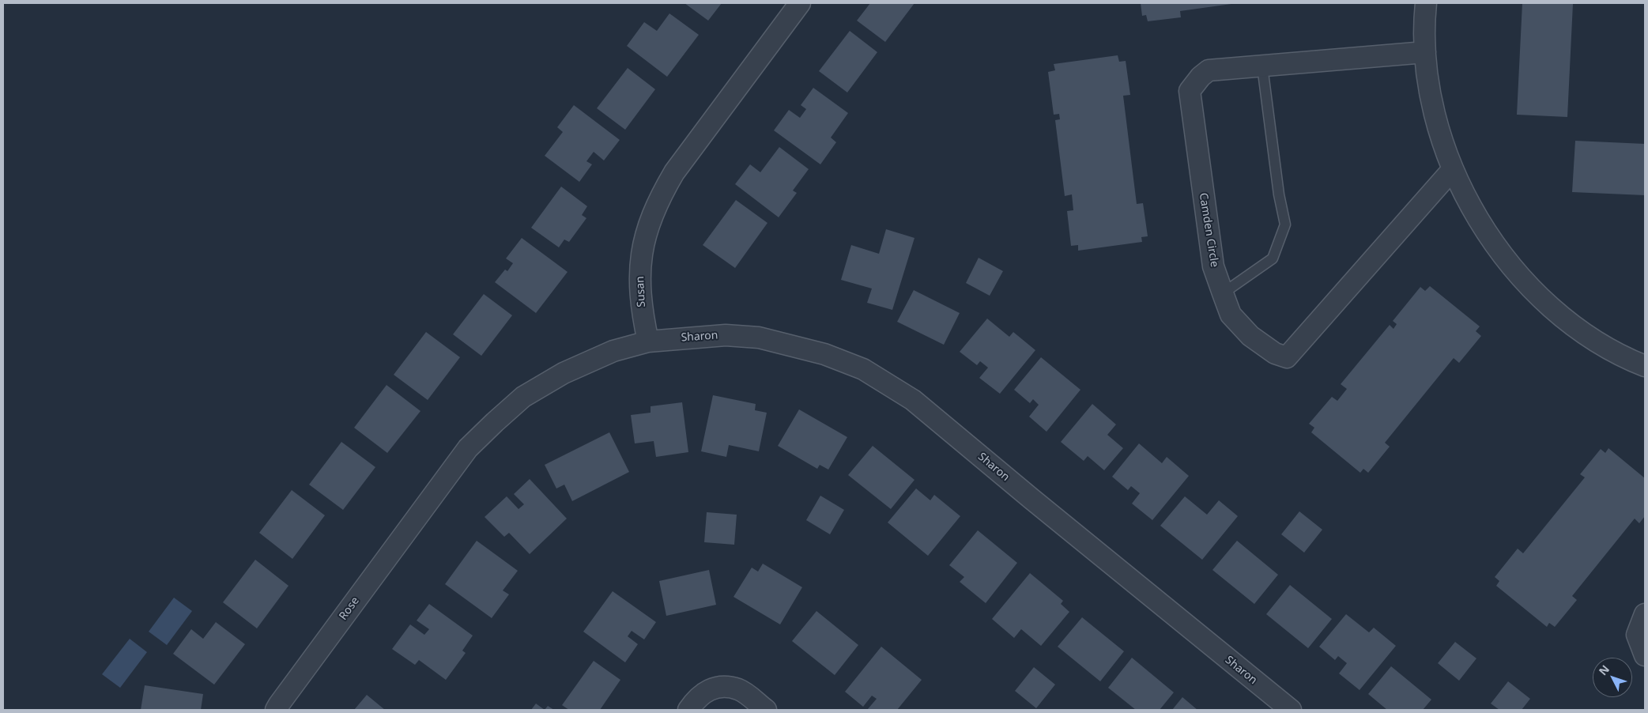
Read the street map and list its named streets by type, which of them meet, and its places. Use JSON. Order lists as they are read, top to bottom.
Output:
{
  "streets": {
    "street": [
      "Camden Circle",
      "Susan",
      "Sharon",
      "Rose"
    ]
  },
  "crossings": [
    ["Susan", "Sharon"],
    ["Susan", "Rose"],
    ["Sharon", "Rose"]
  ],
  "north": "top left"
}
